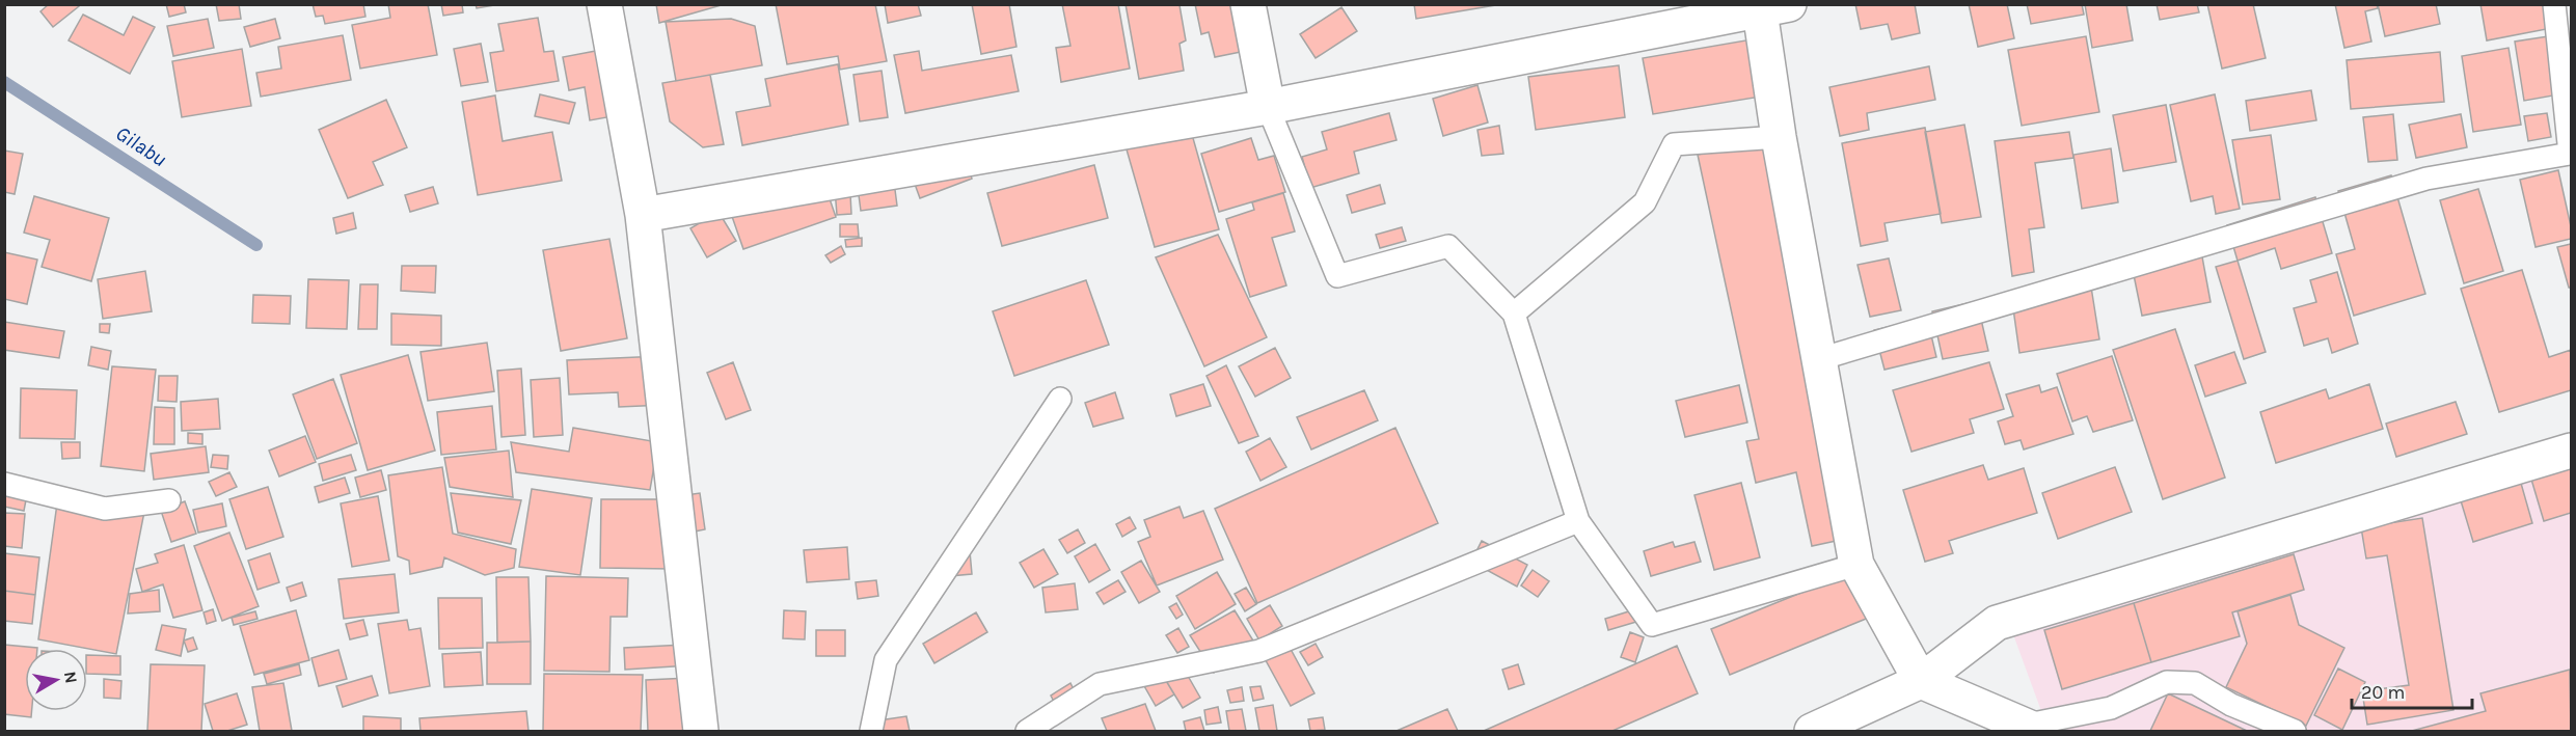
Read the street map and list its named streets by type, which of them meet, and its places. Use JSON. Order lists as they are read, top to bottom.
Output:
{
  "water": ["Gilabu"],
  "scale_bar": "20 m",
  "north": "right"
}
